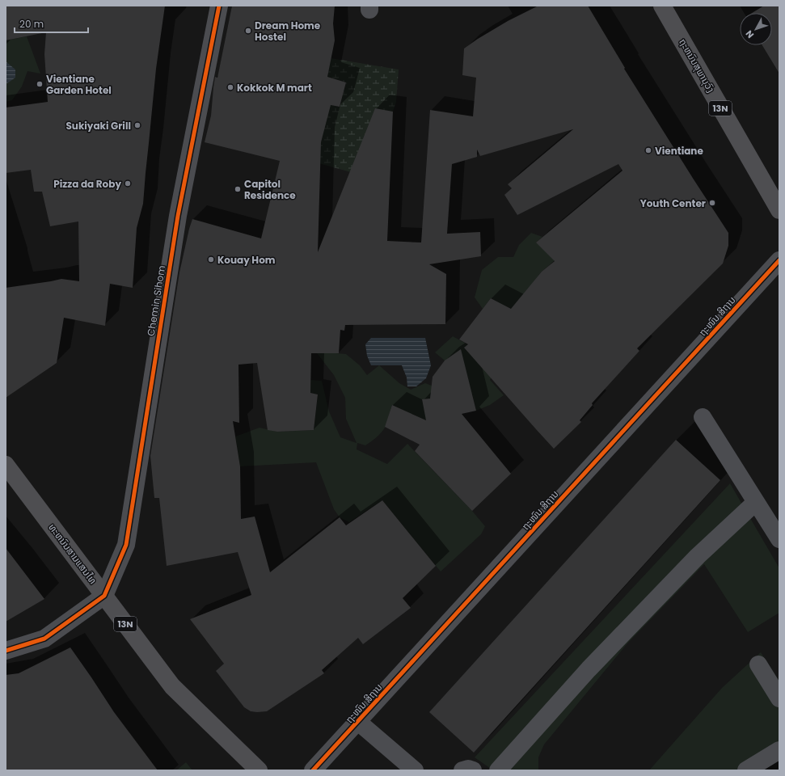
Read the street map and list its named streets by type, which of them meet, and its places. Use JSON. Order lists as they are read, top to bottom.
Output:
{
  "streets": {
    "highway": ["ຖະຫນົນສຸພານຸວົງ", "13N", "ທະຫນົນສາມແສນໄທ"],
    "street": ["Chemin Sihom", "ຖະໜົນ ສີຖານ"]
  },
  "crossings": [
    ["Chemin Sihom", "ທະຫນົນສາມແສນໄທ"]
  ],
  "places": [
    "Dream Home Hostel",
    "Vientiane Garden Hotel",
    "Kokkok M mart",
    "Sukiyaki Grill",
    "Vientiane",
    "Pizza da Roby",
    "Capitol Residence",
    "Youth Center",
    "Kouay Hom"
  ],
  "scale_bar": "20 m",
  "north": "bottom left"
}
